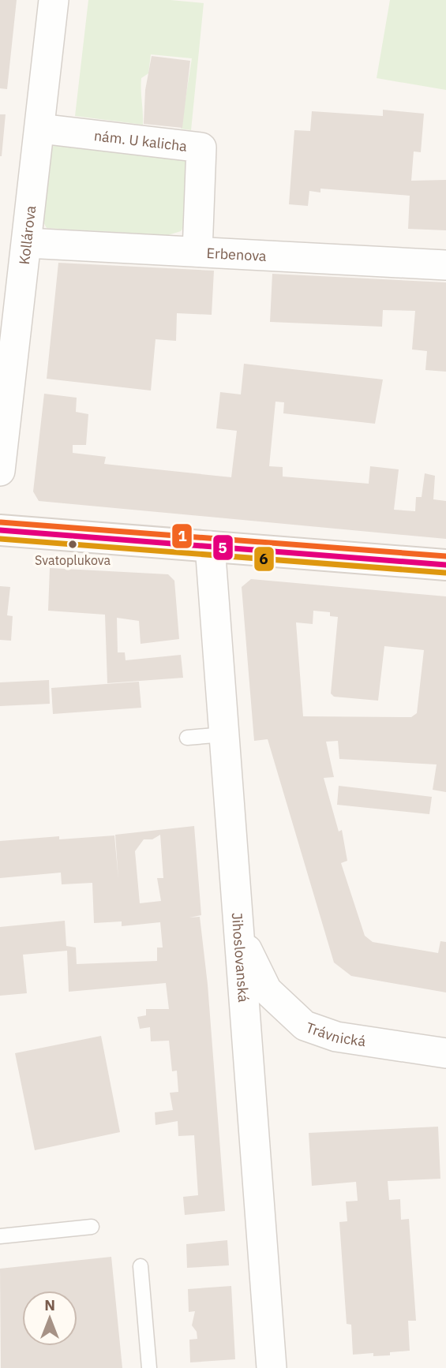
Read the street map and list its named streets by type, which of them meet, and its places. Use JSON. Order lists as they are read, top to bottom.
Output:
{
  "streets": {
    "street": [
      "nám. U kalicha",
      "Kollárova",
      "Erbenova",
      "Jihoslovanská",
      "Trávnická"
    ]
  },
  "crossings": [
    ["nám. U kalicha", "Kollárova"],
    ["nám. U kalicha", "Erbenova"],
    ["Kollárova", "Erbenova"],
    ["Jihoslovanská", "Trávnická"]
  ],
  "places": ["Svatoplukova"],
  "lines": ["transit line 1", "transit line 5", "transit line 6"],
  "north": "top"
}
